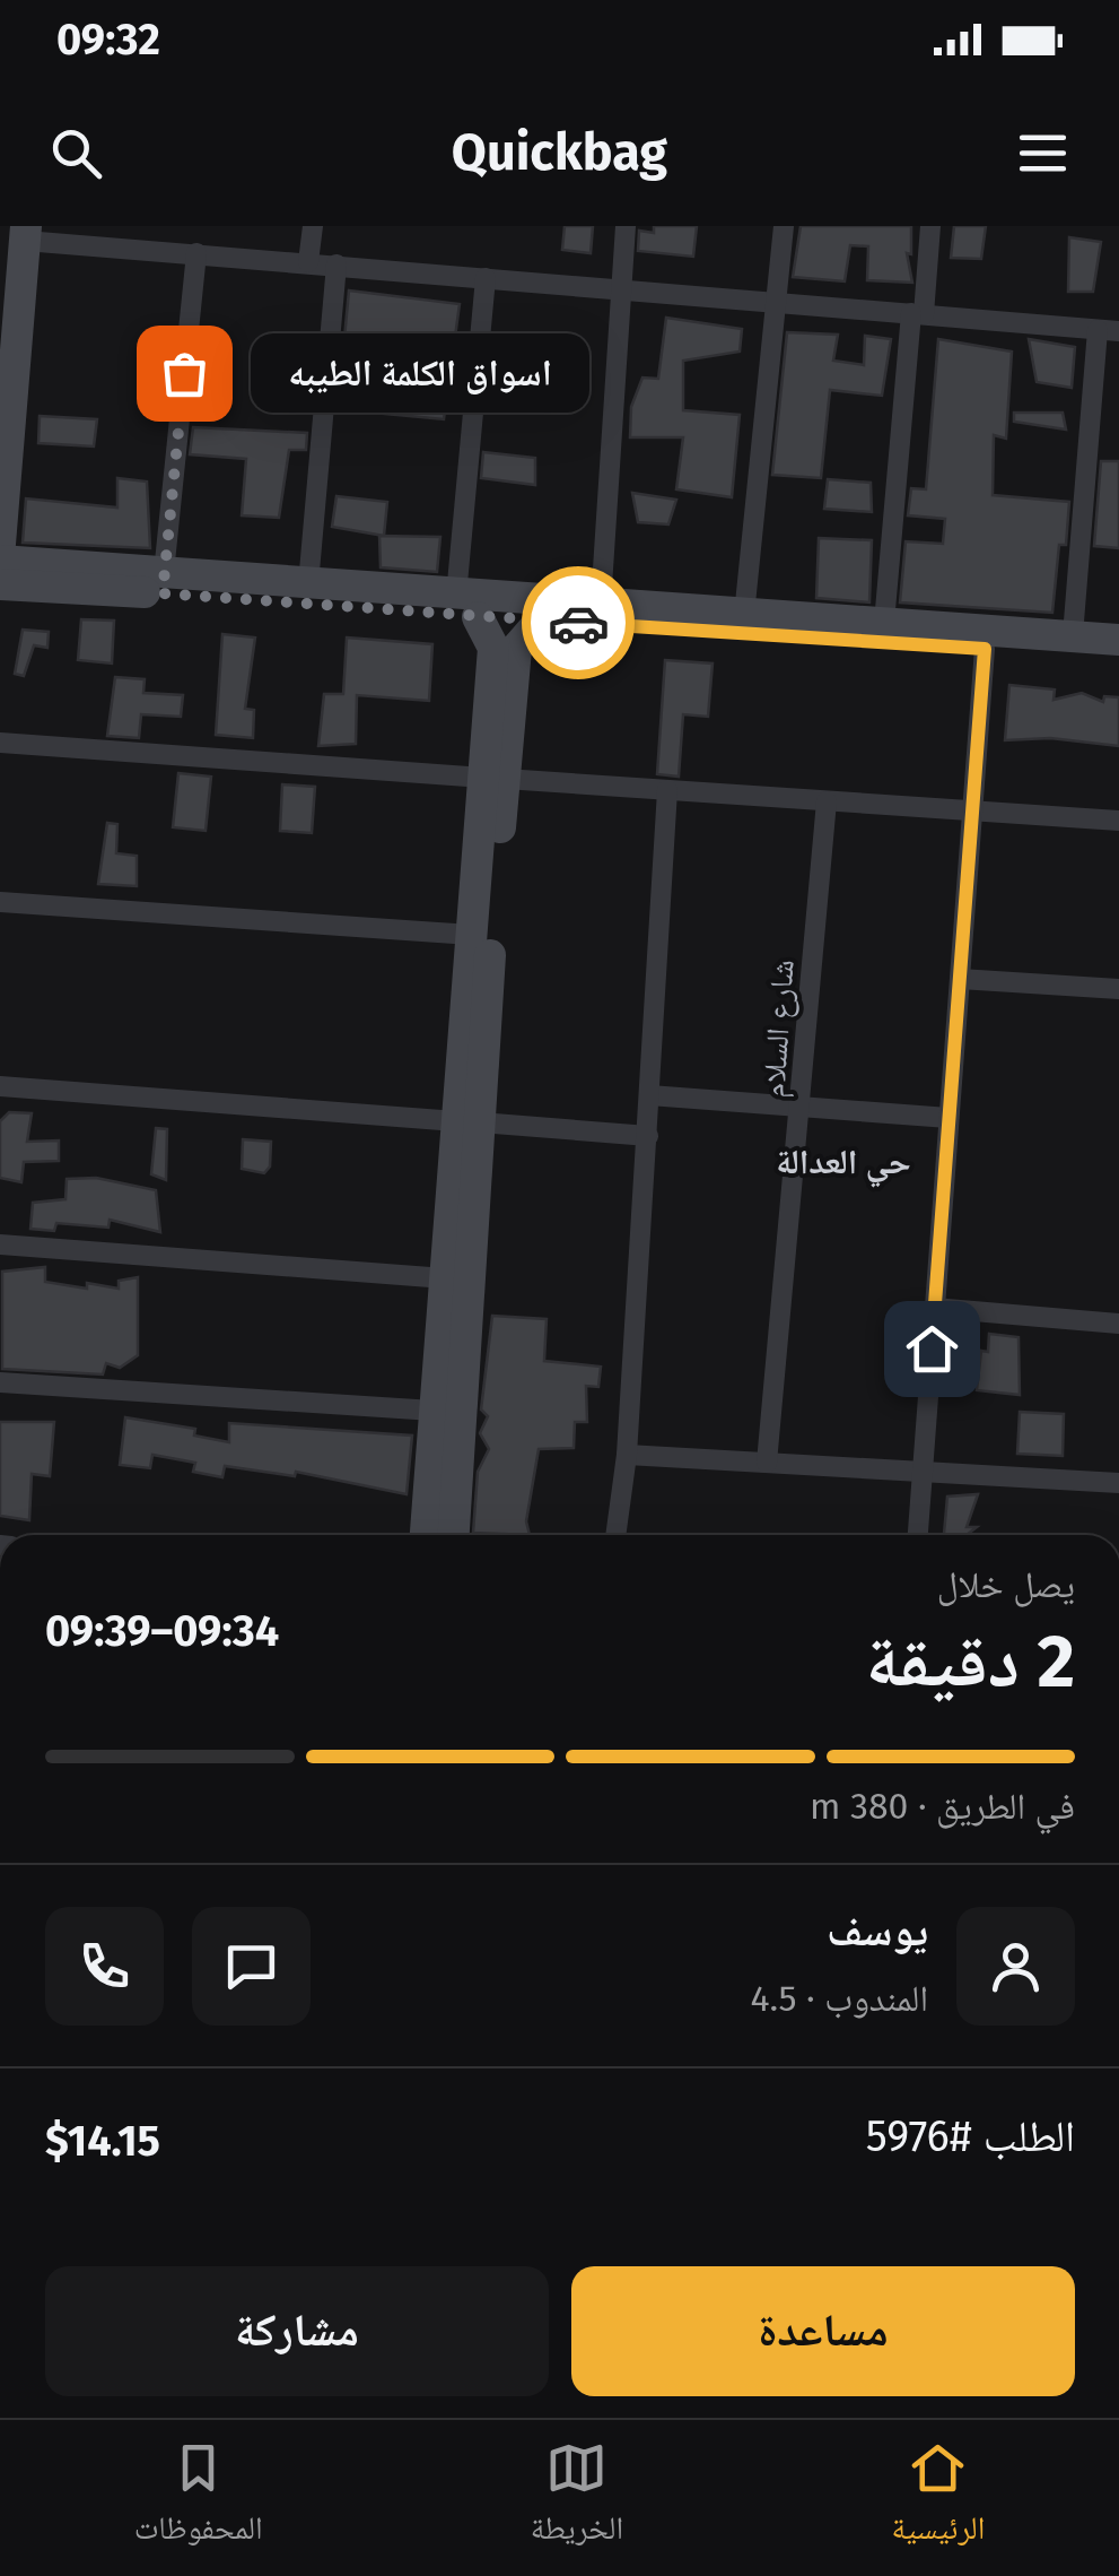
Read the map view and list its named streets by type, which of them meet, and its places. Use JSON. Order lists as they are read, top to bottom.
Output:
{
  "streets": {
    "street": ["شارع السلام"]
  },
  "districts": ["حي العدالة"],
  "places": ["اسواق الكلمة الطيبه"],
  "page": {
    "status": "09:32",
    "header": "Quickbag",
    "bubble": "اسواق الكلمة الطيبه",
    "heading": ["2 دقيقة", "يصل خلال", "09:34–09:39"],
    "panel": [
      "يوسف",
      "المندوب · 4.5",
      "الطلب #5976",
      "$14.15"
    ],
    "bar": "في الطريق · 380 m",
    "buttons": ["مساعدة", "مشاركة"],
    "tabs": ["الرئيسية", "الخريطة", "المحفوظات"]
  }
}
